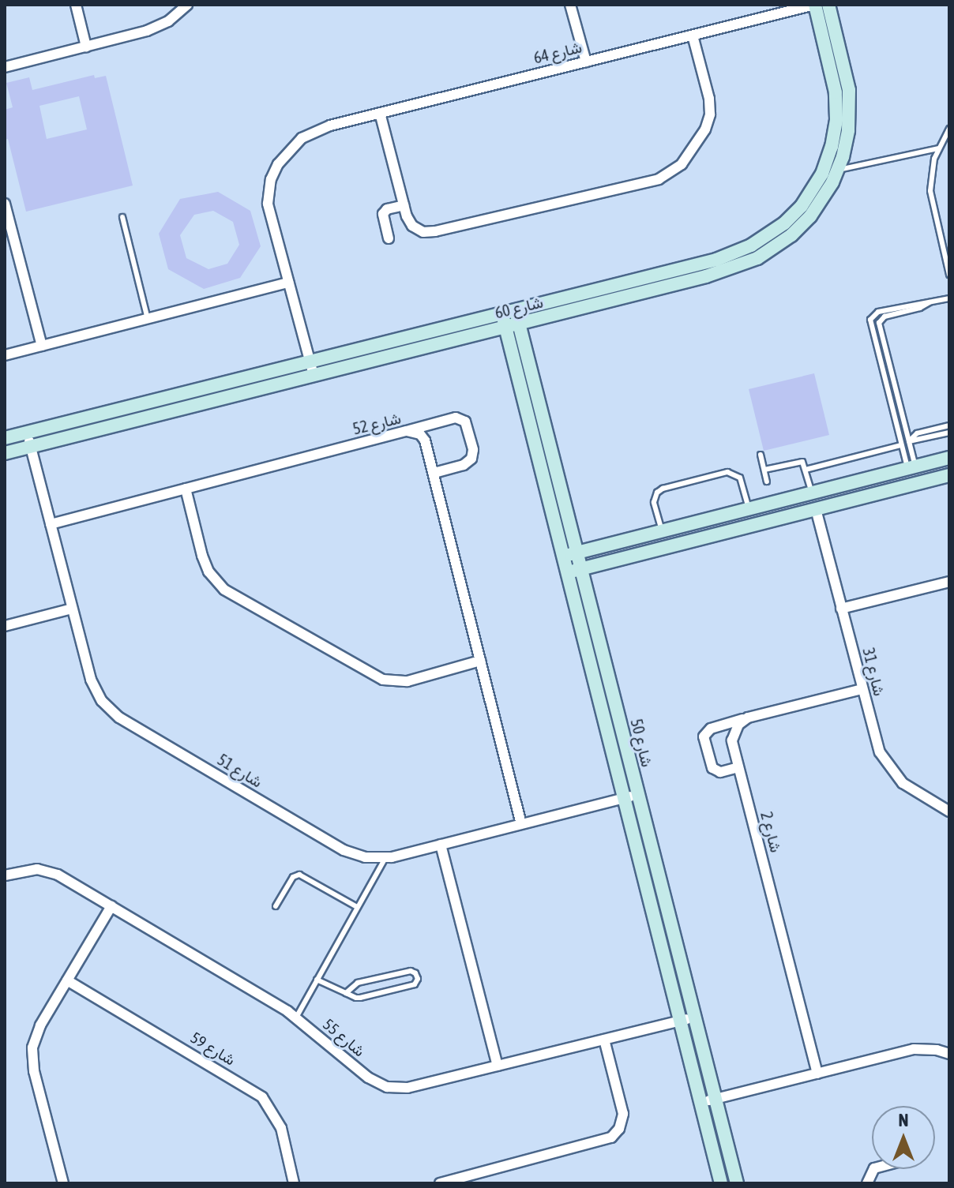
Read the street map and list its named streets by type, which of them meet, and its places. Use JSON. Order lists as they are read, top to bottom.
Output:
{
  "streets": {
    "street": [
      "شارع 64",
      "شارع 60",
      "شارع 52",
      "شارع 31",
      "شارع 50",
      "شارع 51",
      "شارع 2",
      "شارع 55",
      "شارع 59"
    ]
  },
  "crossings": [
    ["شارع 64", "شارع 60"],
    ["شارع 60", "شارع 50"],
    ["شارع 60", "شارع 51"],
    ["شارع 52", "شارع 51"],
    ["شارع 50", "شارع 51"],
    ["شارع 50", "شارع 55"]
  ],
  "north": "top"
}
